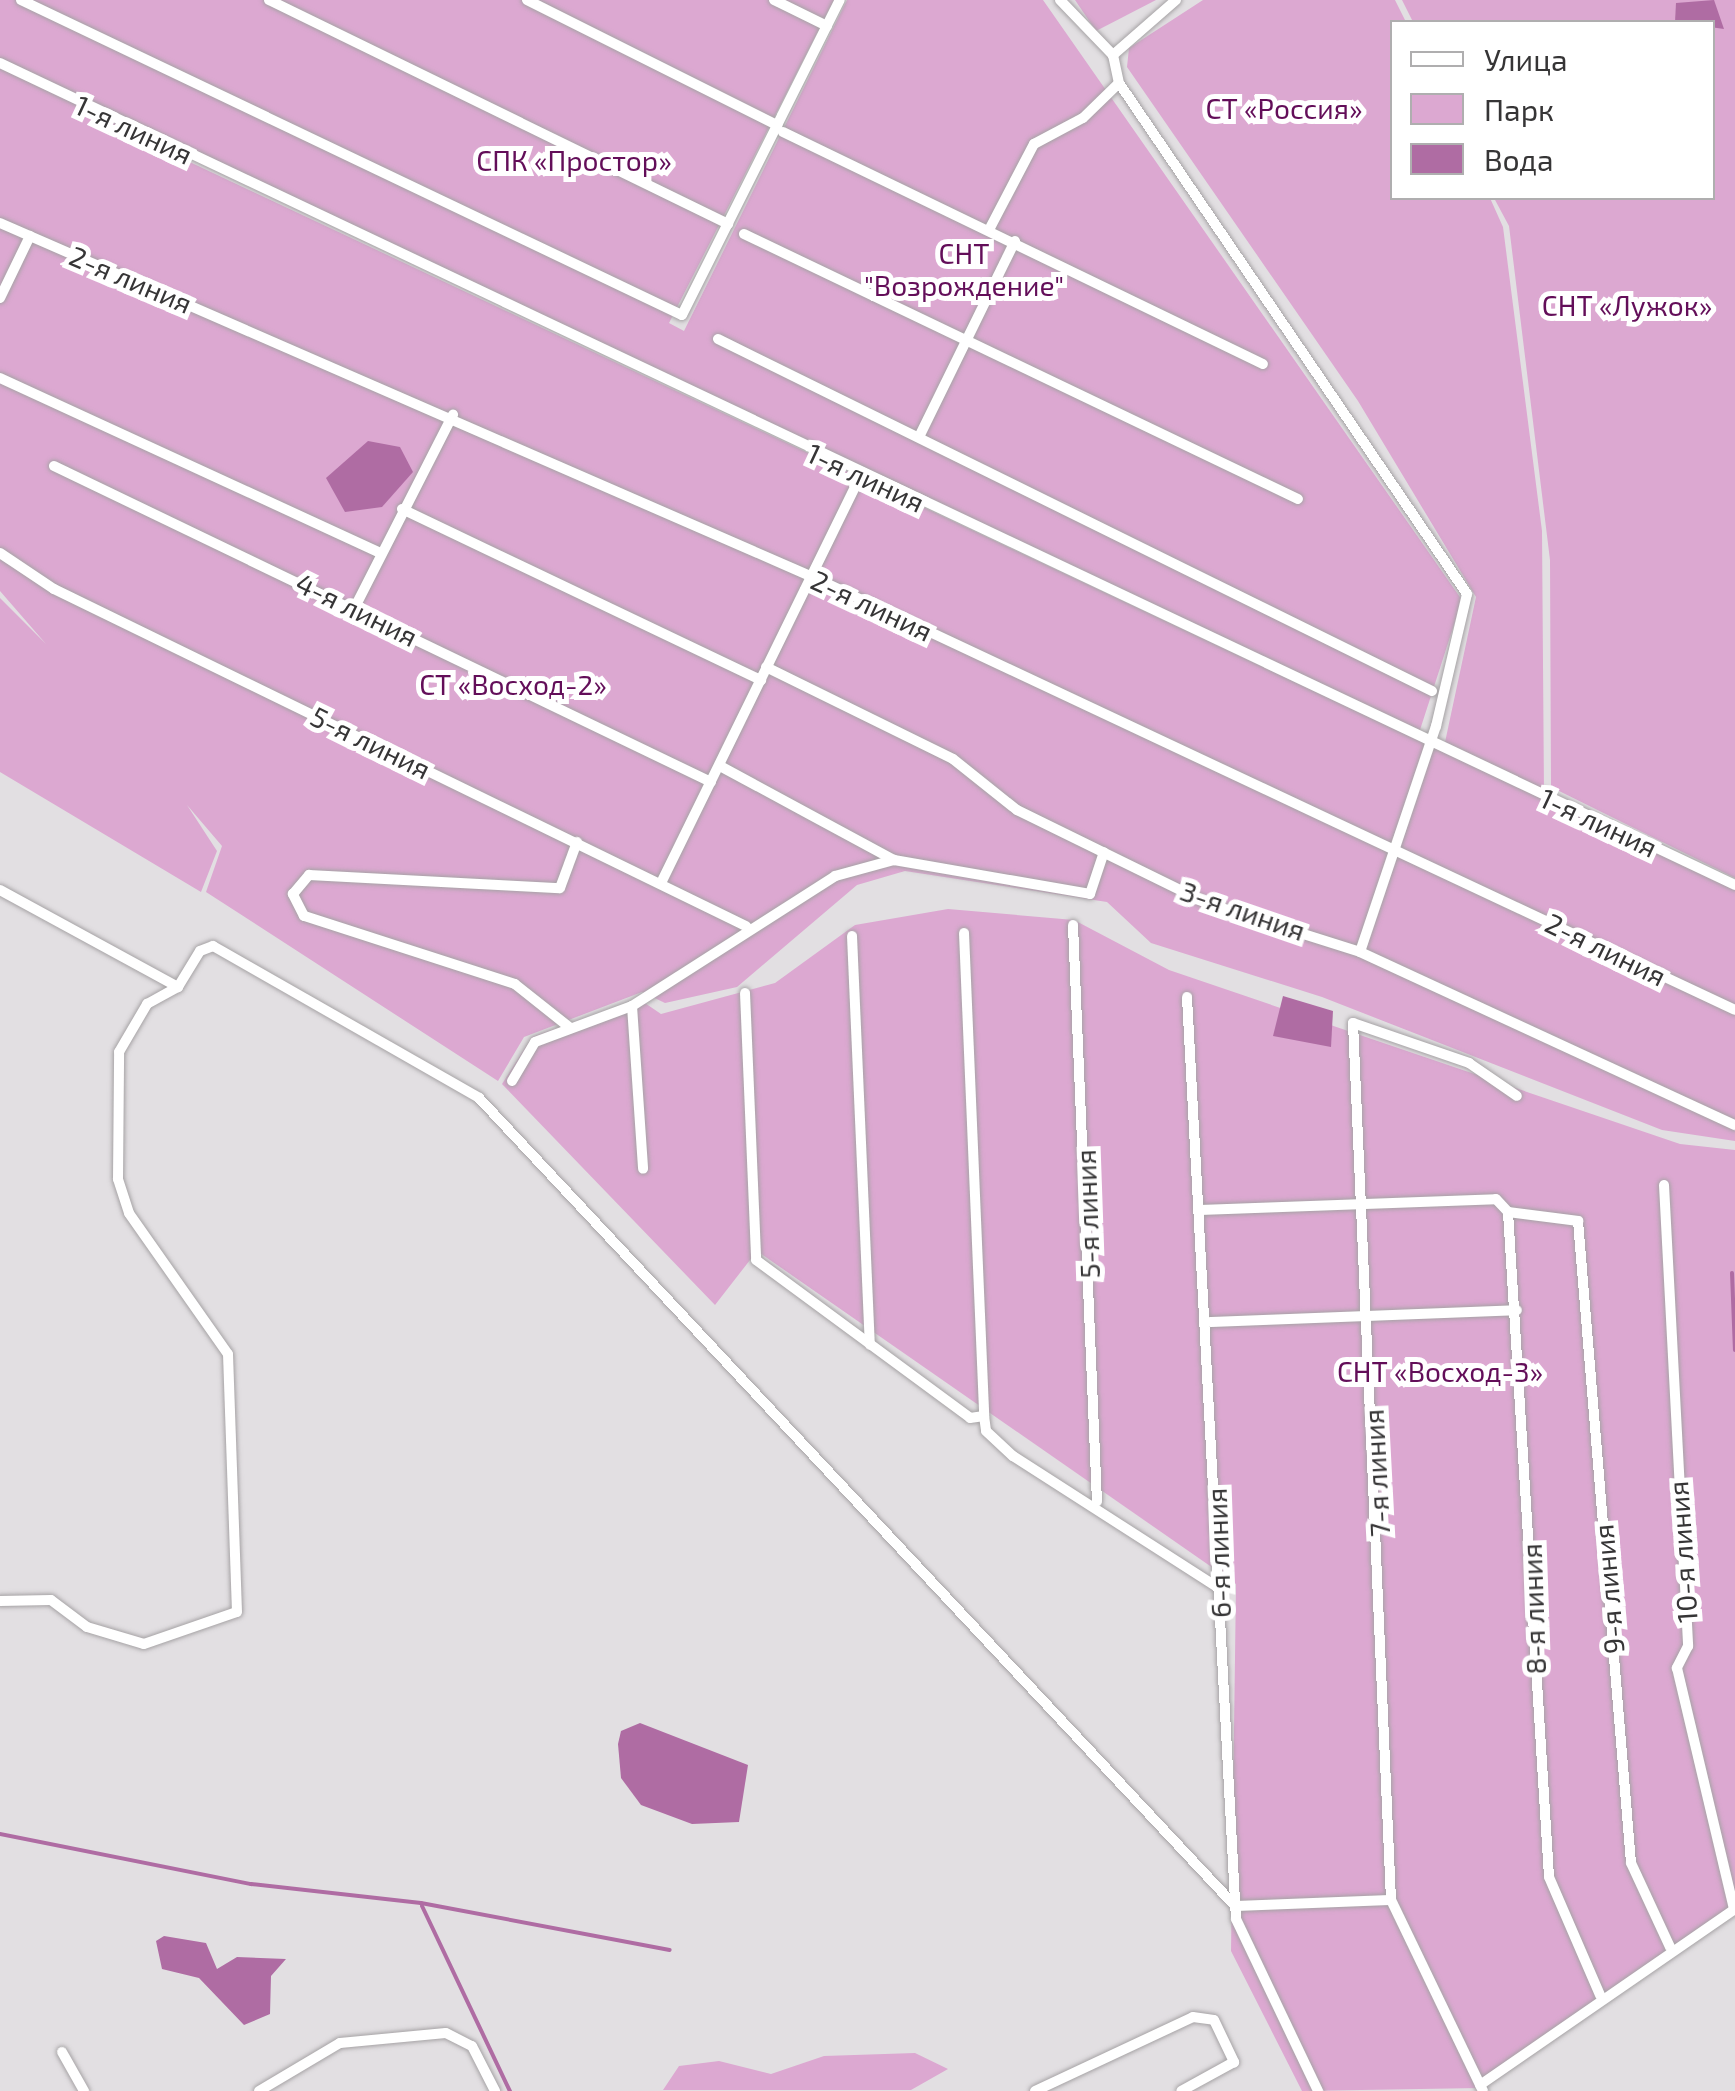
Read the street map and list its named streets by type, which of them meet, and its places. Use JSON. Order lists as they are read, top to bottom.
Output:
{
  "streets": {
    "street": [
      "1-я линия",
      "2-я линия",
      "4-я линия",
      "5-я линия",
      "3-я линия",
      "7-я линия",
      "10-я линия",
      "6-я линия",
      "9-я линия",
      "8-я линия"
    ]
  },
  "crossings": [
    ["9-я линия", "8-я линия"]
  ],
  "parks": [
    "СТ «Россия»",
    "СПК «Простор»",
    "СНТ \"Возрождение\"",
    "СНТ «Лужок»",
    "СТ «Восход-2»",
    "СНТ «Восход-3»"
  ],
  "legend": ["Улица", "Парк", "Вода"]
}
